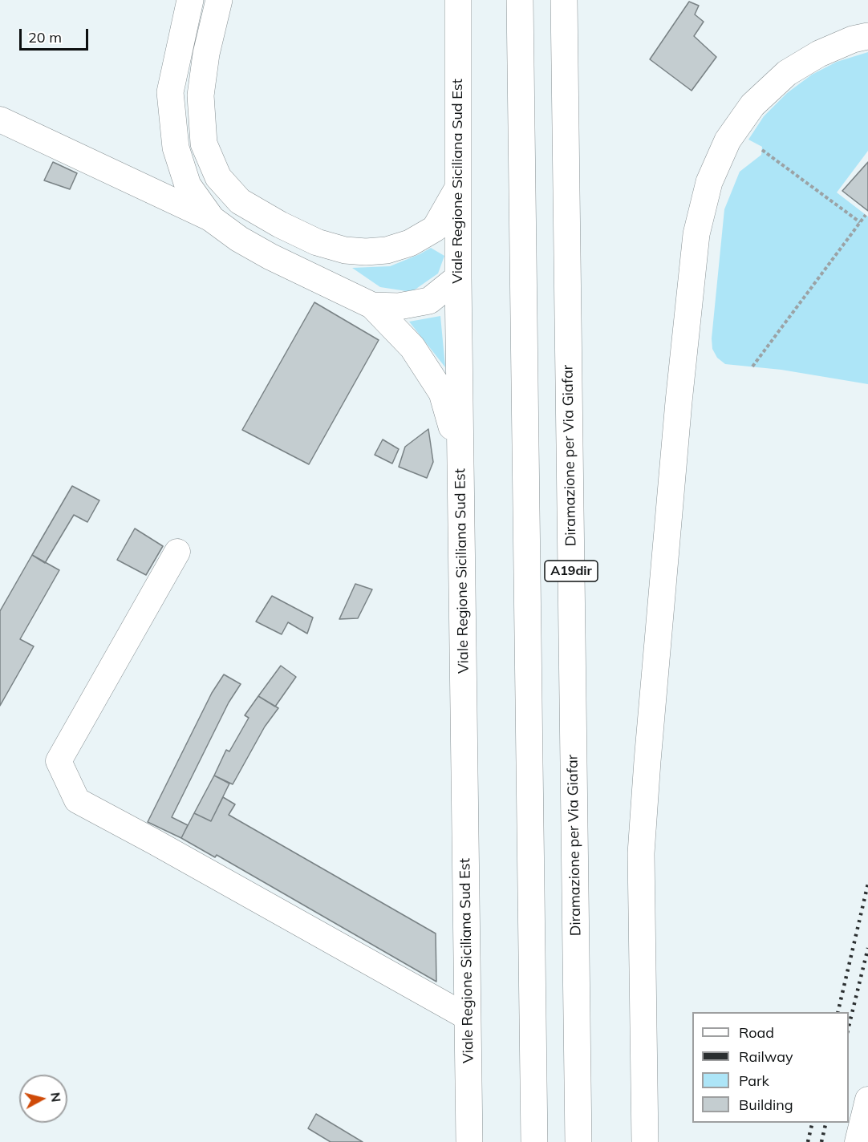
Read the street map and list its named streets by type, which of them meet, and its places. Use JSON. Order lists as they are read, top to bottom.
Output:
{
  "streets": {
    "main road": ["Viale Regione Siciliana Sud Est", "Diramazione per Via Giafar", "A19dir"]
  },
  "legend": [
    "Road",
    "Railway",
    "Park",
    "Building"
  ],
  "scale_bar": "20 m",
  "north": "right"
}
